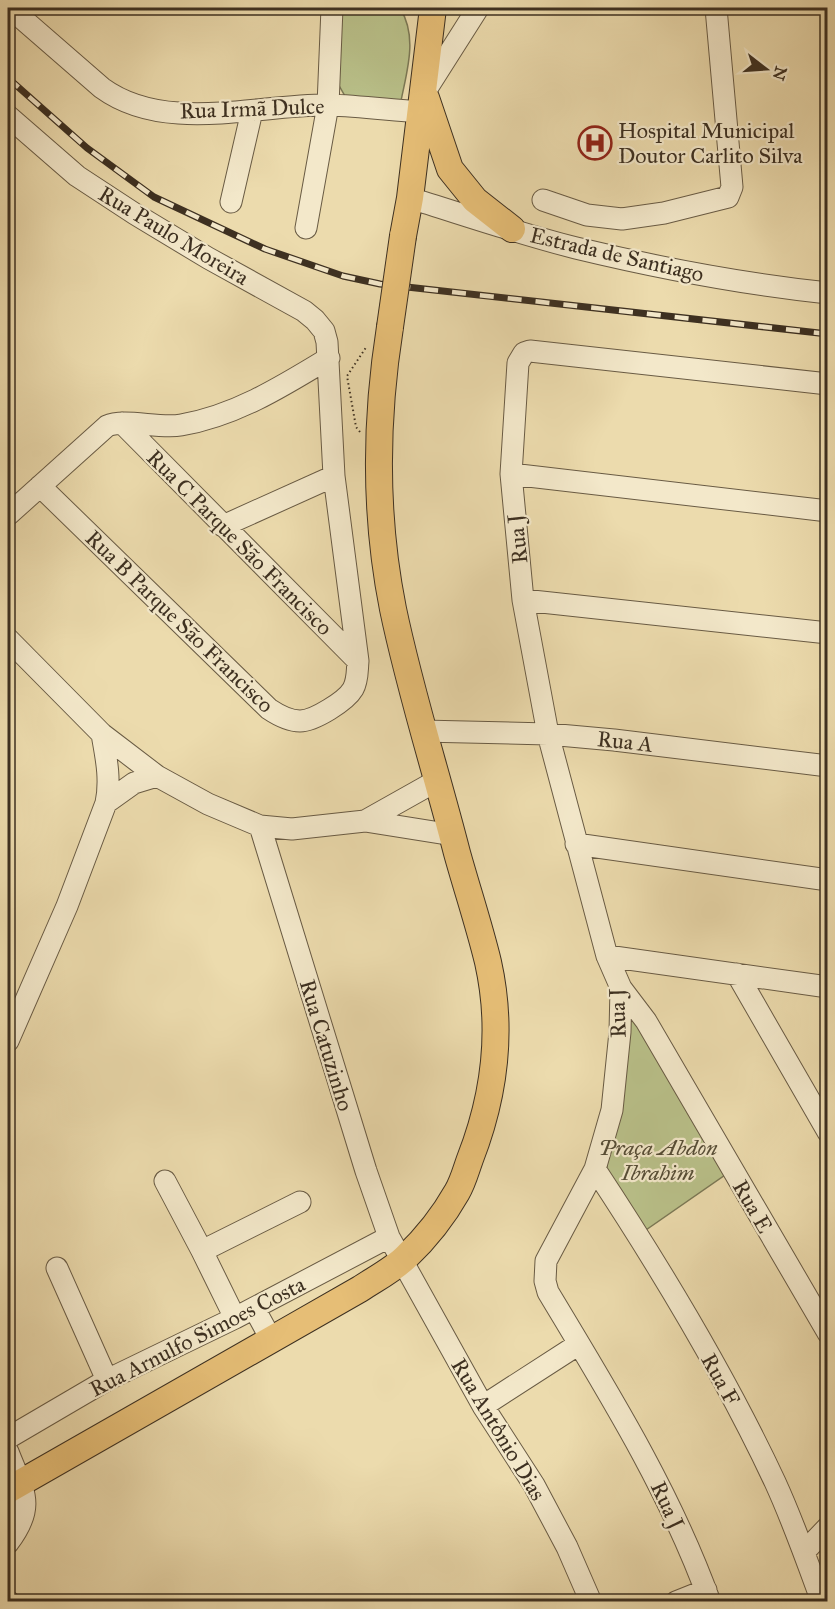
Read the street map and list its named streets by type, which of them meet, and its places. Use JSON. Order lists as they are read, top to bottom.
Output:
{
  "streets": {
    "street": [
      "Rua Irmã Dulce",
      "Rua Paulo Moreira",
      "Estrada de Santiago",
      "Rua J",
      "Rua C Parque São Francisco",
      "Rua B Parque São Francisco",
      "Rua A",
      "Rua Catuzinho",
      "Rua E",
      "Rua Arnulfo Simoes Costa",
      "Rua F",
      "Rua Antônio Dias"
    ]
  },
  "crossings": [
    ["Rua Paulo Moreira", "Rua B Parque São Francisco"],
    ["Rua J", "Rua A"],
    ["Rua J", "Rua E"],
    ["Rua J", "Rua F"],
    ["Rua C Parque São Francisco", "Rua B Parque São Francisco"],
    ["Rua Catuzinho", "Rua Arnulfo Simoes Costa"],
    ["Rua Catuzinho", "Rua Antônio Dias"]
  ],
  "parks": ["Praça Abdon Ibrahim"],
  "places": {
    "hospital": ["Hospital Municipal Doutor Carlito Silva"]
  },
  "north": "right"
}
